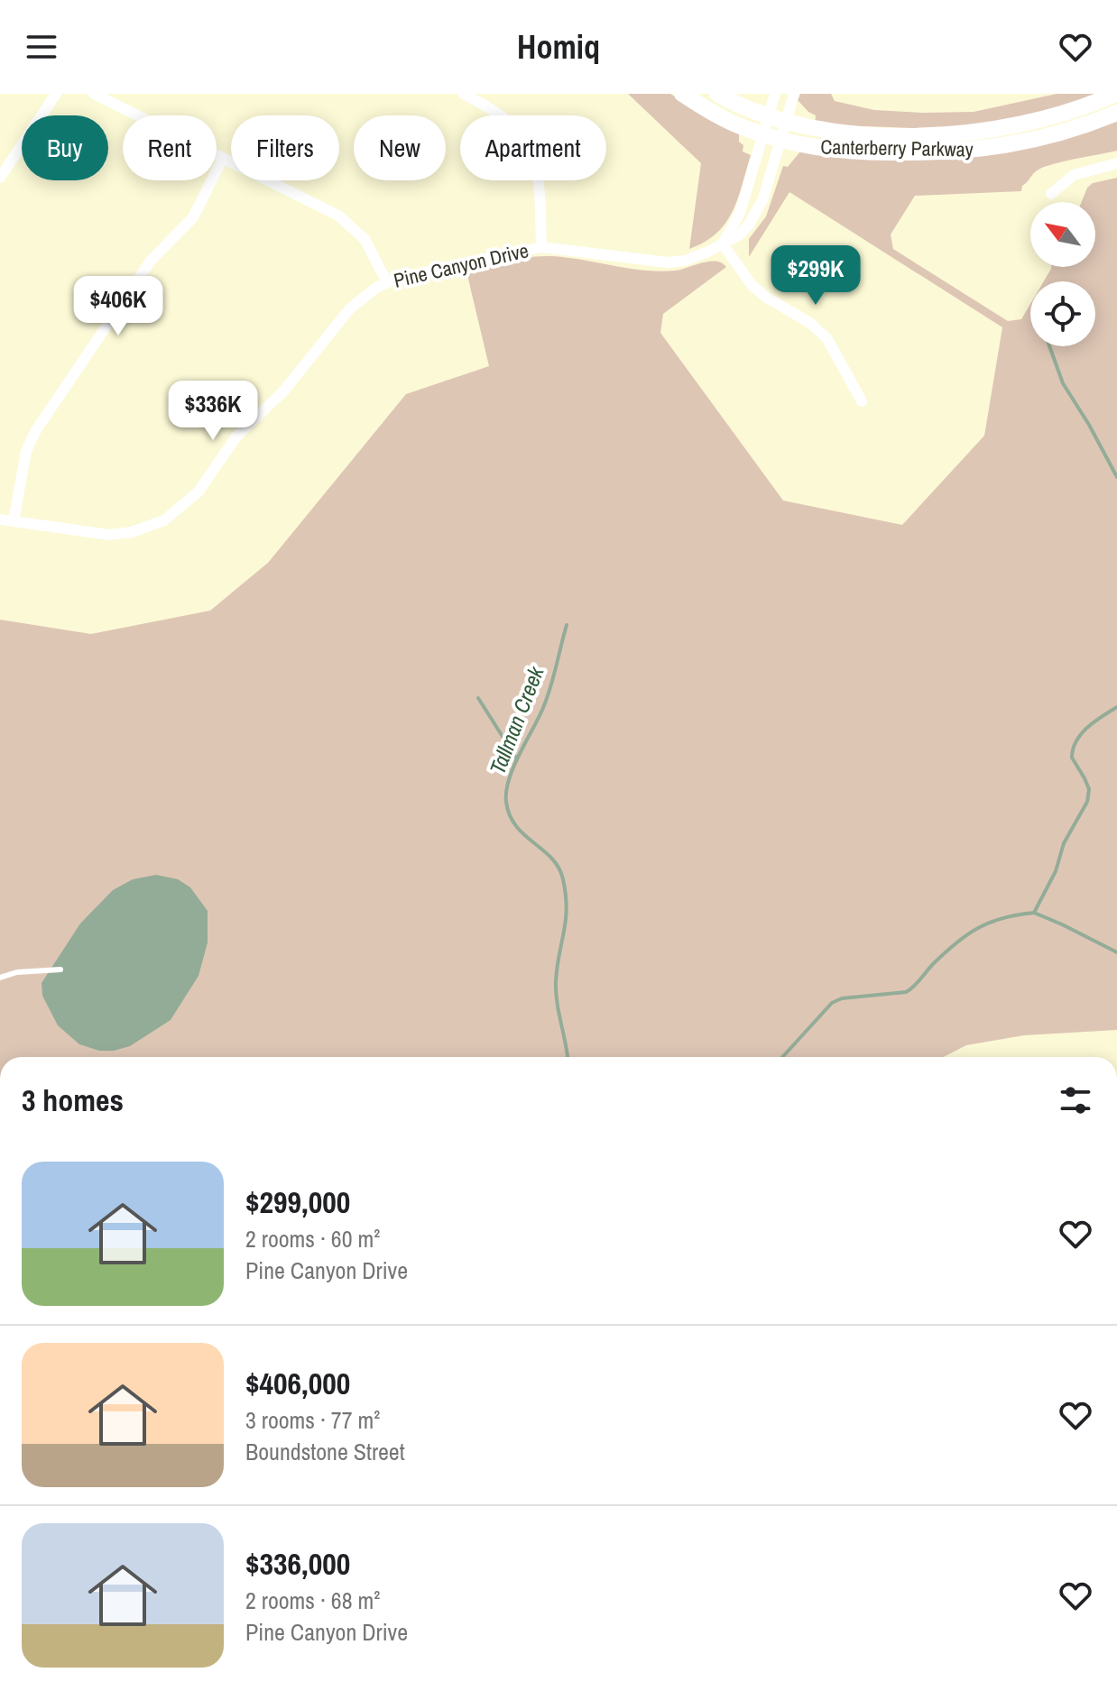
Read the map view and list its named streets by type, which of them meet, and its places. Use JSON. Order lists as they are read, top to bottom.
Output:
{
  "streets": {
    "street": ["Canterberry Parkway", "Pine Canyon Drive"]
  },
  "crossings": [
    ["Canterberry Parkway", "Pine Canyon Drive"]
  ],
  "water": ["Tallman Creek"],
  "north": "top left",
  "page": {
    "header": "Homiq",
    "chip": [
      "Buy",
      "Rent",
      "Filters",
      "New",
      "Apartment"
    ],
    "price": ["$299K", "$406K", "$336K"],
    "heading": "3 homes",
    "list": [
      {
        "name": "$299,000",
        "note": "2 rooms · 60 m² · Pine Canyon Drive"
      },
      {
        "name": "$406,000",
        "note": "3 rooms · 77 m² · Boundstone Street"
      },
      {
        "name": "$336,000",
        "note": "2 rooms · 68 m² · Pine Canyon Drive"
      }
    ]
  }
}
